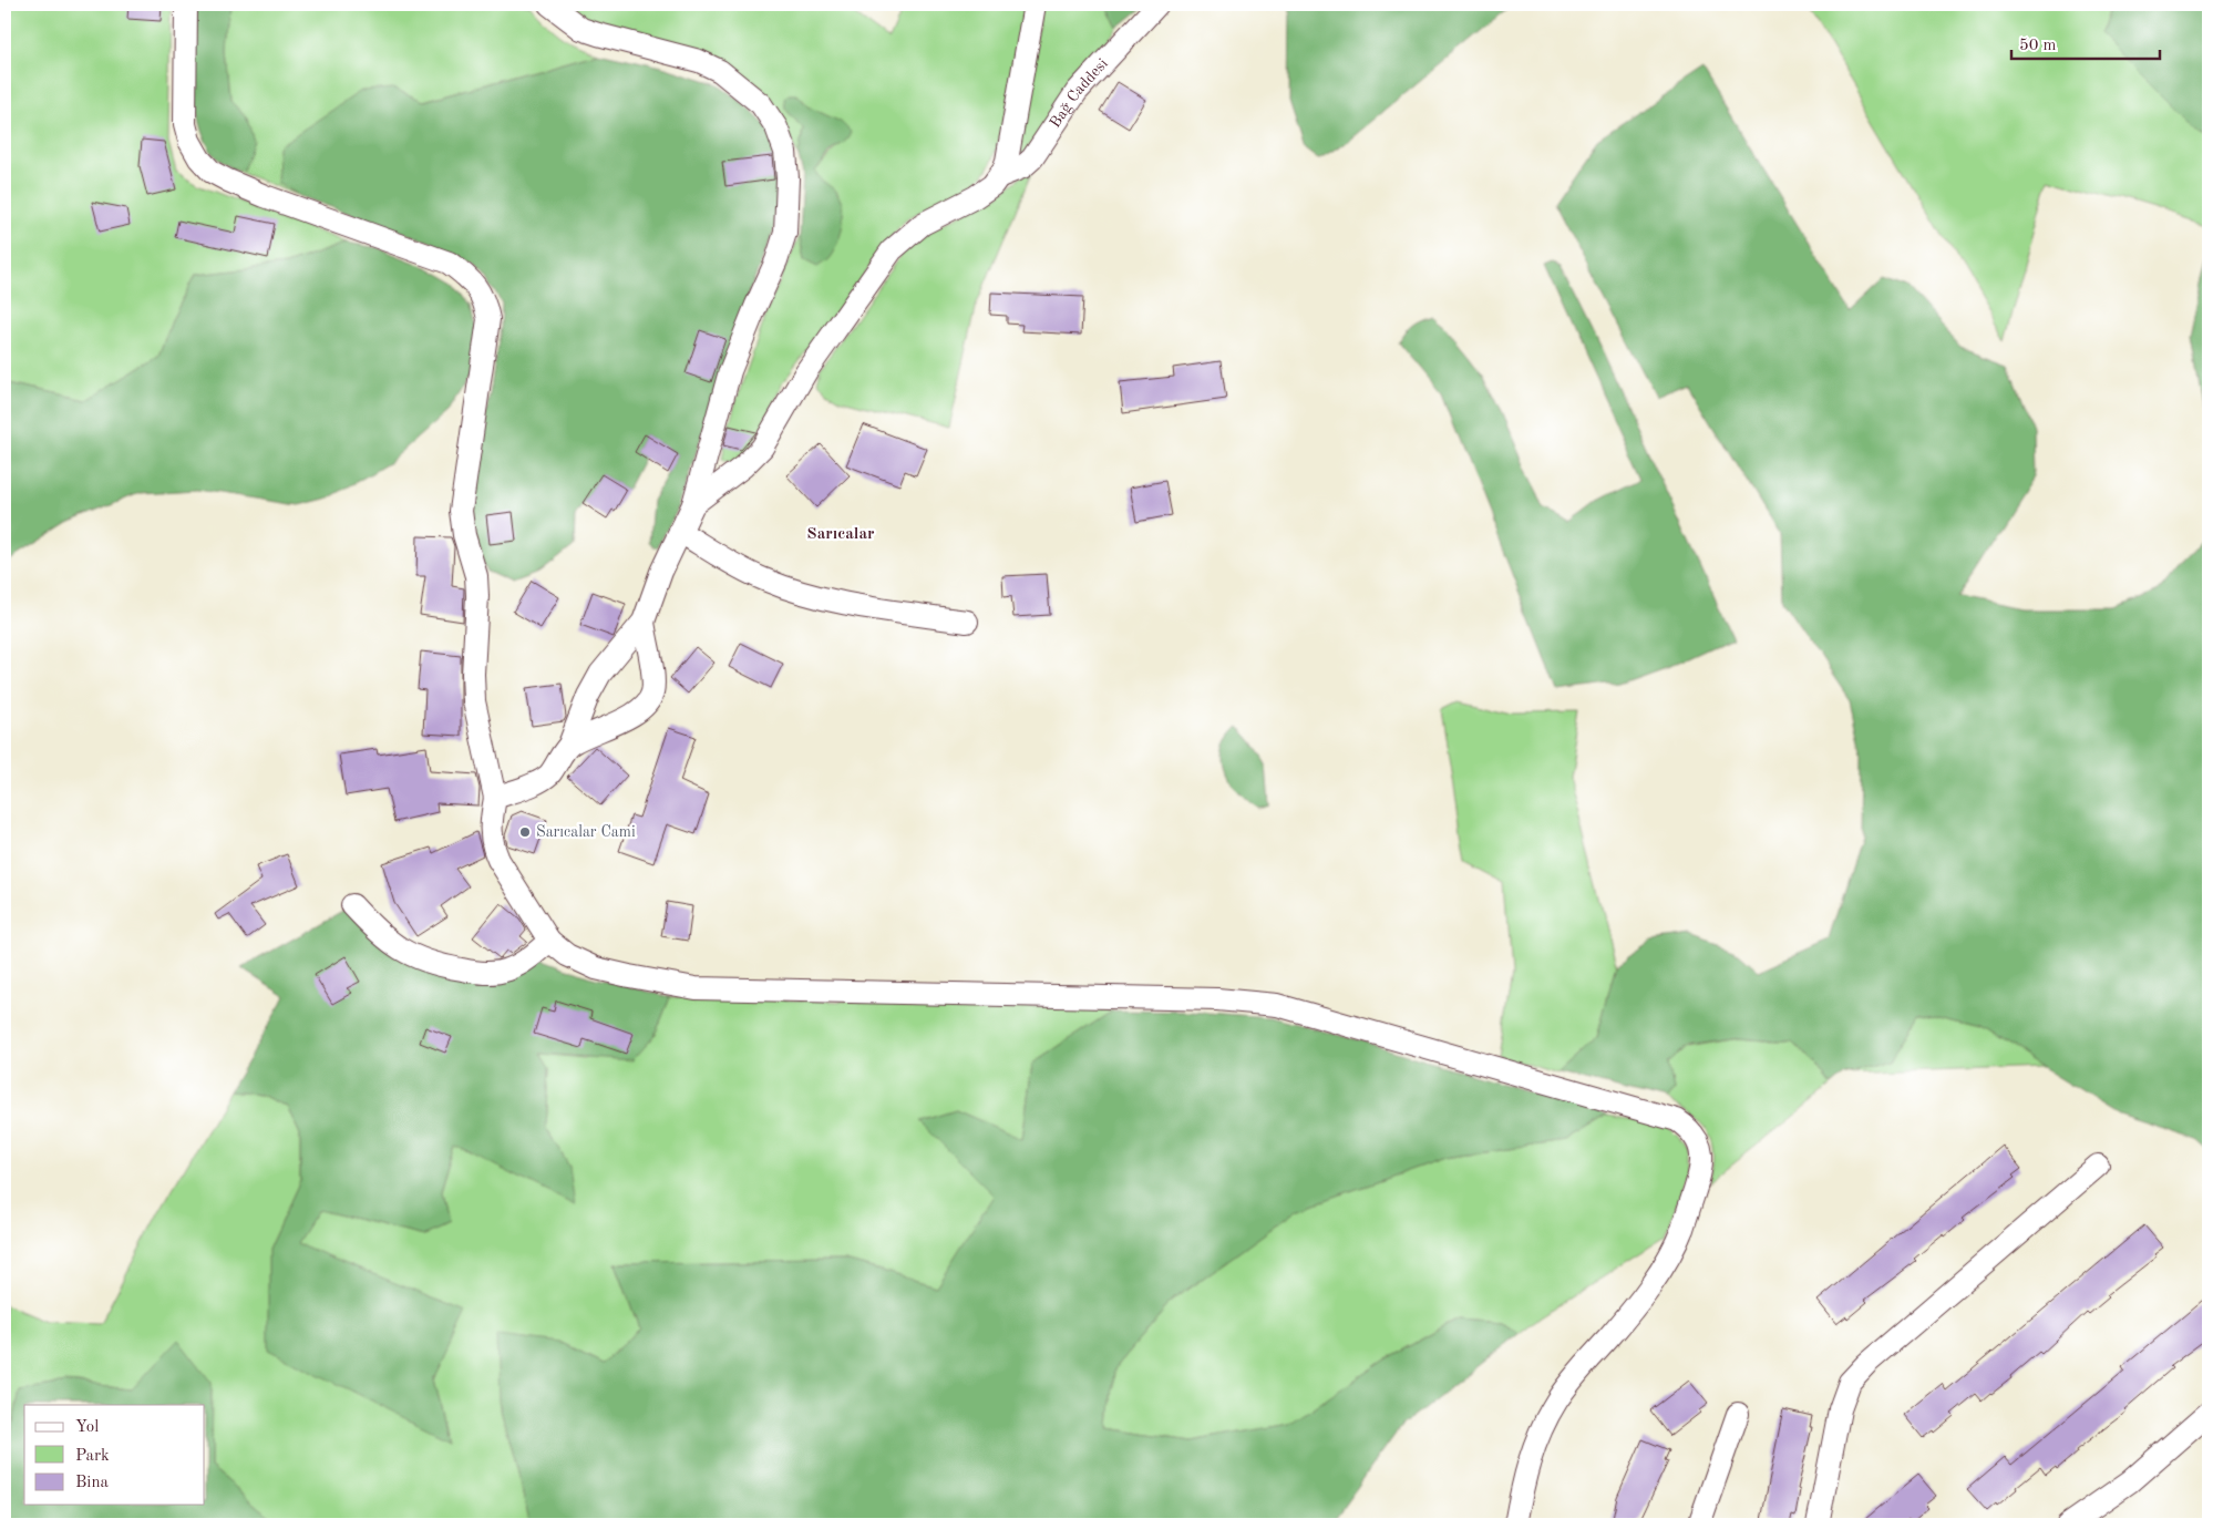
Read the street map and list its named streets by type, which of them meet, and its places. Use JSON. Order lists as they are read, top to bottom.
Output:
{
  "streets": {
    "street": ["Bağ Caddesi"]
  },
  "districts": ["Sarıcalar"],
  "places": ["Sarıcalar Cami"],
  "legend": ["Yol", "Park", "Bina"],
  "scale_bar": "50 m"
}
